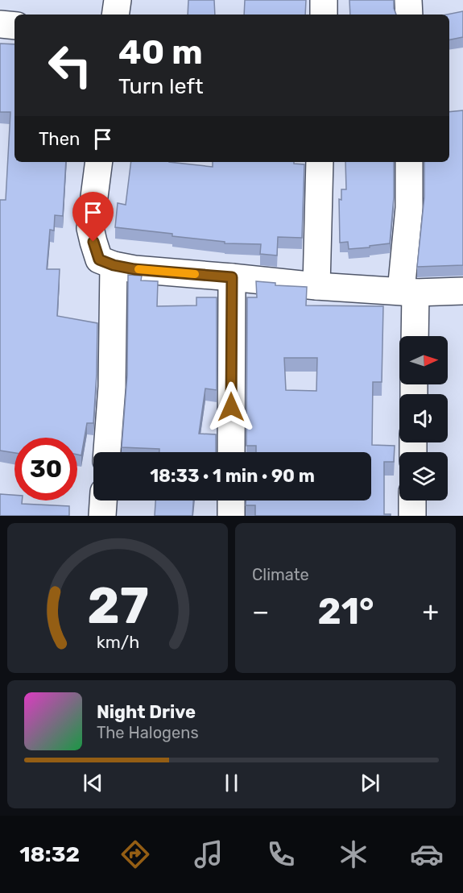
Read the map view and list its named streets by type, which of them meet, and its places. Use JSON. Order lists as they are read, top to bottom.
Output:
{
  "north": "right",
  "page": {
    "turn": ["40 m", "Turn left"],
    "then": "Then",
    "limit": "30",
    "trip": "18:33 · 1 min · 90 m",
    "tile": "Climate",
    "heat": ["−", "21°", "+"],
    "song": ["Night Drive", "The Halogens"],
    "tabs": "18:32",
    "gauge": ["27", "km/h"]
  }
}
